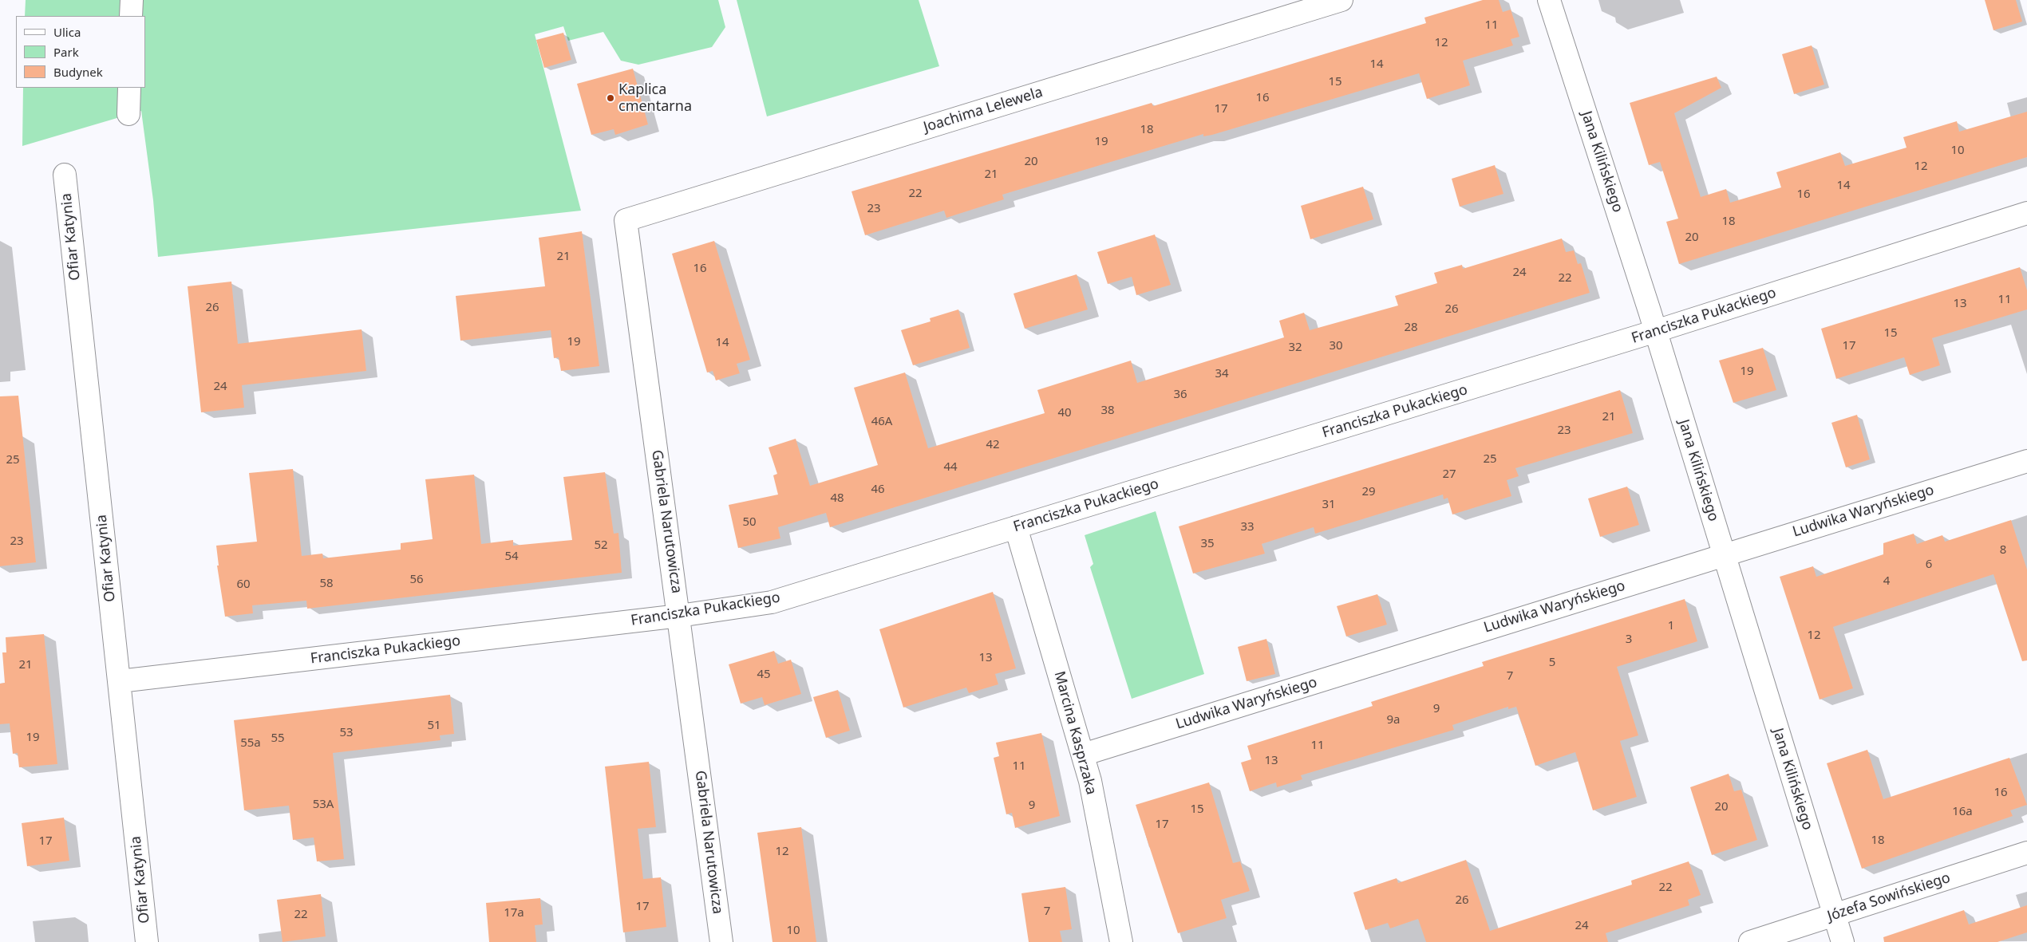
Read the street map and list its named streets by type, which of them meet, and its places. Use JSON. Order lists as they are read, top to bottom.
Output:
{
  "streets": {
    "street": [
      "Joachima Lelewela",
      "Jana Kilińskiego",
      "Ofiar Katynia",
      "Franciszka Pukackiego",
      "Ludwika Waryńskiego",
      "Gabriela Narutowicza",
      "Marcina Kasprzaka",
      "Józefa Sowińskiego"
    ]
  },
  "crossings": [
    ["Joachima Lelewela", "Gabriela Narutowicza"],
    ["Jana Kilińskiego", "Franciszka Pukackiego"],
    ["Jana Kilińskiego", "Ludwika Waryńskiego"],
    ["Jana Kilińskiego", "Józefa Sowińskiego"],
    ["Ofiar Katynia", "Franciszka Pukackiego"],
    ["Franciszka Pukackiego", "Gabriela Narutowicza"],
    ["Franciszka Pukackiego", "Marcina Kasprzaka"],
    ["Ludwika Waryńskiego", "Marcina Kasprzaka"]
  ],
  "places": ["Kaplica cmentarna"],
  "house_numbers": [
    "11",
    "12",
    "14",
    "15",
    "16",
    "17",
    "18",
    "19",
    "10",
    "20",
    "12",
    "21",
    "14",
    "22",
    "16",
    "23",
    "18",
    "20",
    "21",
    "16",
    "24",
    "22",
    "11",
    "13",
    "26",
    "26",
    "28",
    "15",
    "19",
    "14",
    "30",
    "17",
    "32",
    "19",
    "34",
    "24",
    "36",
    "38",
    "40",
    "21",
    "46A",
    "23",
    "42",
    "25",
    "25",
    "44",
    "27",
    "46",
    "29",
    "48",
    "31",
    "50",
    "33",
    "23",
    "35",
    "52",
    "8",
    "54",
    "6",
    "56",
    "4",
    "58",
    "60",
    "1",
    "12",
    "3",
    "13",
    "5",
    "21",
    "45",
    "7",
    "9",
    "9a",
    "51",
    "53",
    "19",
    "55",
    "55a",
    "11",
    "13",
    "11",
    "16",
    "53A",
    "9",
    "20",
    "15",
    "16a",
    "17",
    "18",
    "17",
    "12",
    "22",
    "26",
    "17",
    "7",
    "17a",
    "22",
    "24",
    "10"
  ],
  "legend": ["Ulica", "Park", "Budynek"]
}
